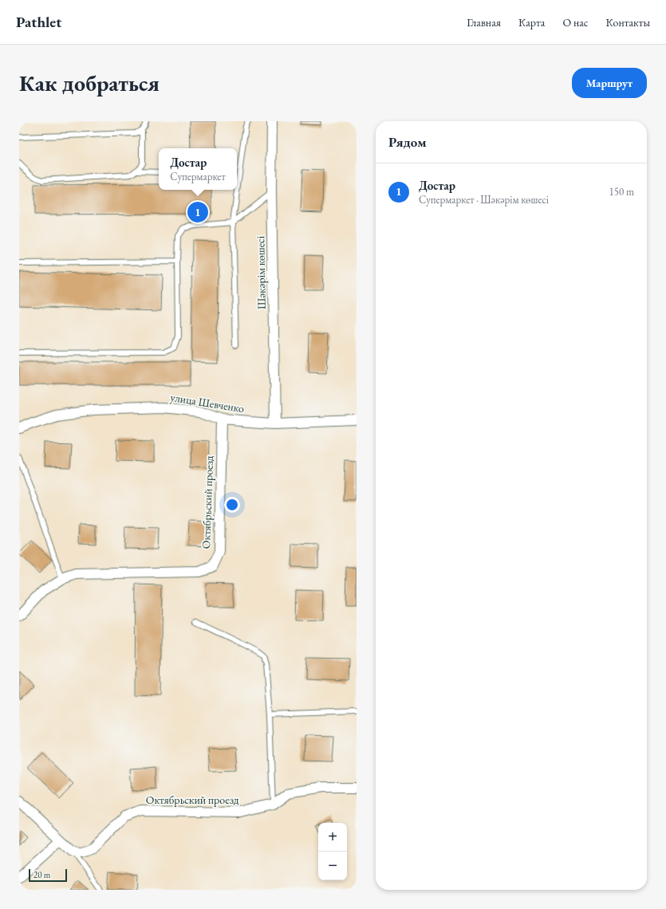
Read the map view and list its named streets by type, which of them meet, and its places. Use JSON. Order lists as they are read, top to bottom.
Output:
{
  "streets": {
    "street": ["Шәкәрім көшесі", "улица Шевченко", "Октябрьский проезд"]
  },
  "crossings": [
    ["Шәкәрім көшесі", "улица Шевченко"],
    ["улица Шевченко", "Октябрьский проезд"]
  ],
  "scale_bar": "20 m",
  "page": {
    "header": "Pathlet",
    "nav": [
      "Главная",
      "Карта",
      "О нас",
      "Контакты"
    ],
    "buttons": "Маршрут",
    "title": "Как добраться",
    "heading": "Рядом",
    "popup": ["Достар", "Супермаркет"],
    "list": [
      {
        "mark": "1",
        "name": "Достар",
        "note": "Супермаркет · Шәкәрім көшесі",
        "value": "150 m"
      }
    ],
    "pins": "1",
    "map_buttons": ["+", "−"],
    "scale": "20 m"
  }
}
